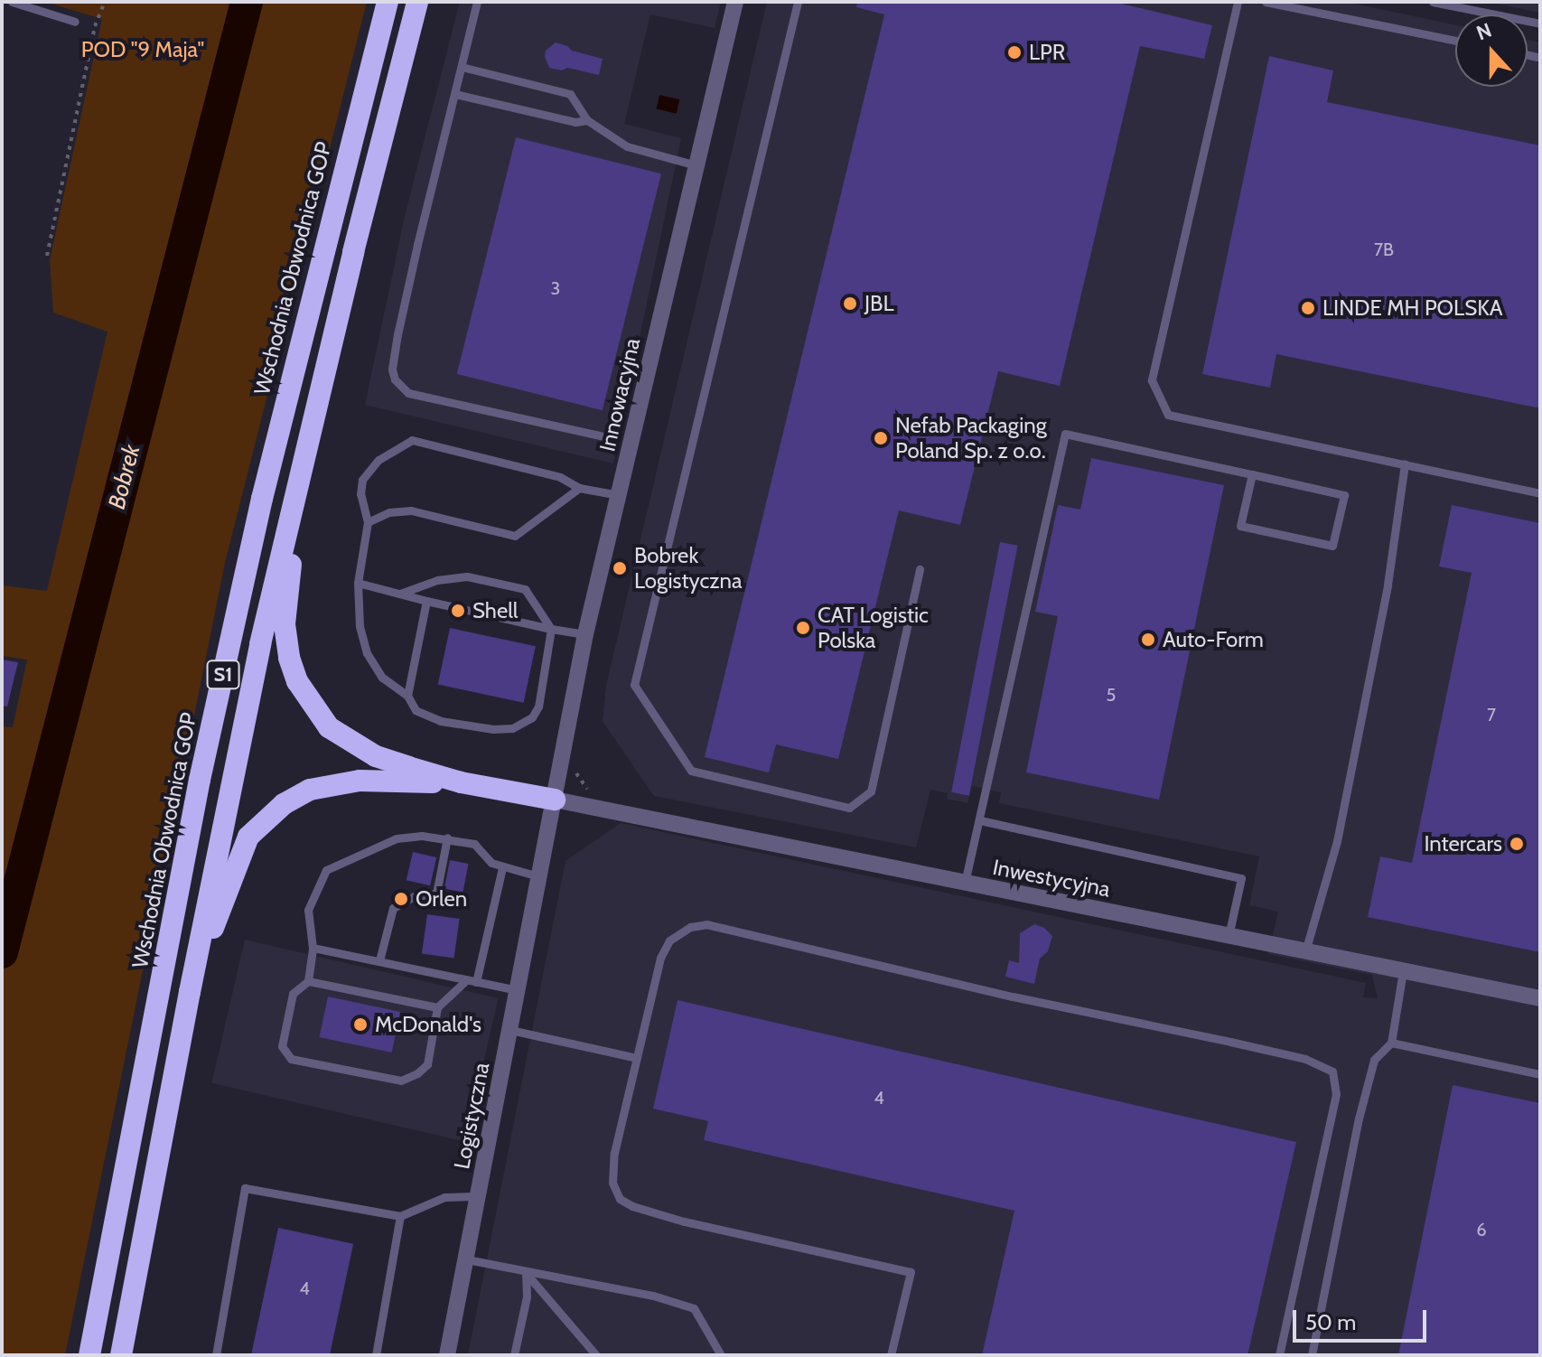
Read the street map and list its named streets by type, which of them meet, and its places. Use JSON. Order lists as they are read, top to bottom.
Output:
{
  "streets": {
    "highway": ["Wschodnia Obwodnica GOP", "S1"],
    "street": ["Innowacyjna", "Inwestycyjna", "Logistyczna"]
  },
  "crossings": [
    ["Innowacyjna", "Inwestycyjna"],
    ["Innowacyjna", "Logistyczna"],
    ["Inwestycyjna", "Logistyczna"]
  ],
  "water": ["Bobrek"],
  "parks": ["POD \"9 Maja\""],
  "places": [
    "LPR",
    "JBL",
    "LINDE MH POLSKA",
    "Nefab Packaging Poland Sp. z o.o.",
    "Bobrek Logistyczna",
    "Shell",
    "CAT Logistic Polska",
    "Auto-Form",
    "Intercars",
    "Orlen",
    "McDonald's"
  ],
  "house_numbers": [
    "7B",
    "3",
    "5",
    "7",
    "4",
    "6",
    "4"
  ],
  "scale_bar": "50 m",
  "north": "top"
}
